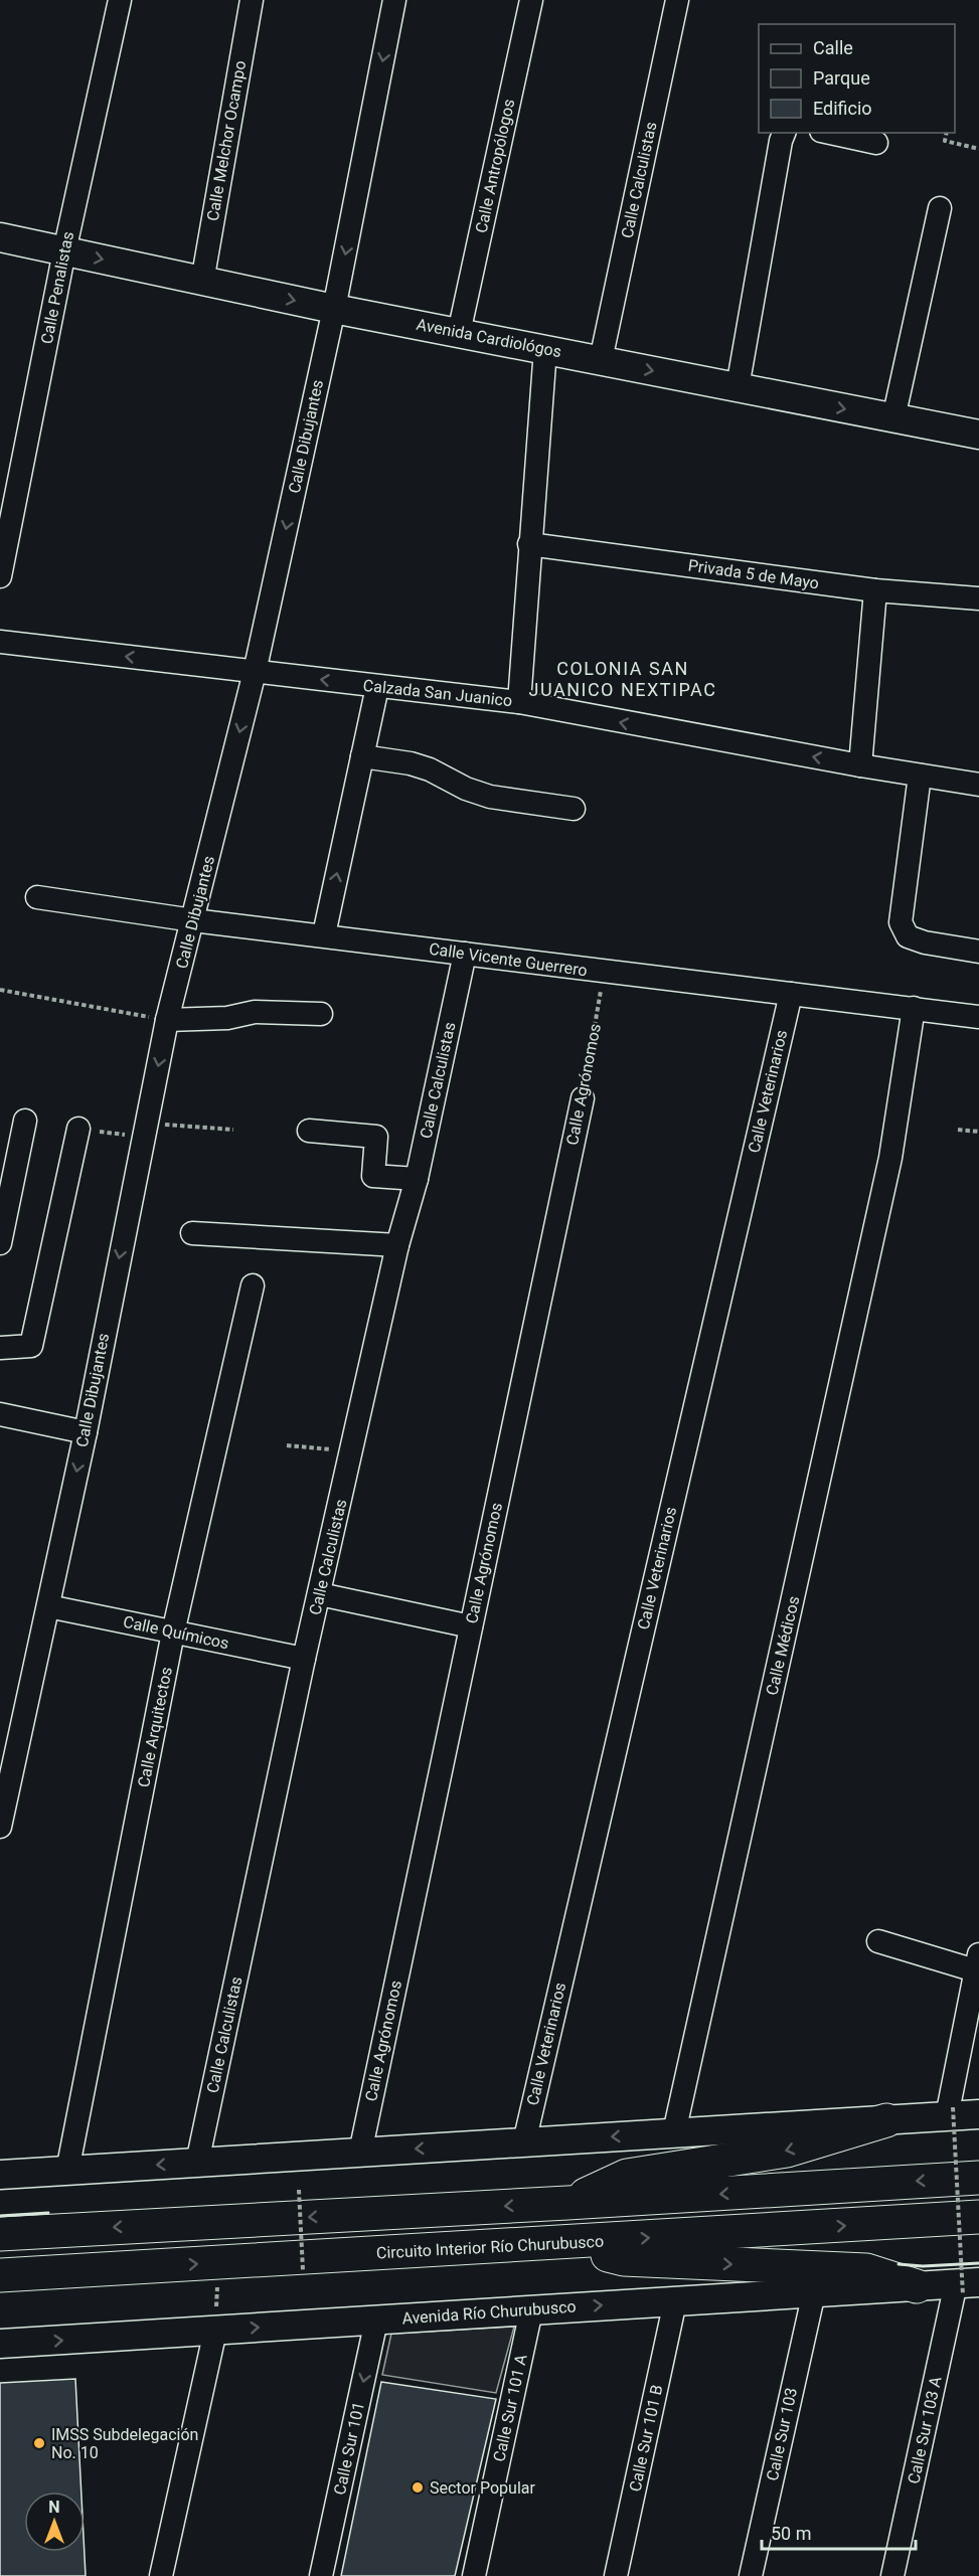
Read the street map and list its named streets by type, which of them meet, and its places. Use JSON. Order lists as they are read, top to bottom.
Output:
{
  "streets": {
    "highway": ["Circuito Interior Río Churubusco"],
    "main road": ["Avenida Cardiológos", "Avenida Río Churubusco"],
    "street": [
      "Calle Melchor Ocampo",
      "Calle Antropólogos",
      "Calle Calculistas",
      "Calle Penalistas",
      "Calle Dibujantes",
      "Privada 5 de Mayo",
      "Calzada San Juanico",
      "Calle Vicente Guerrero",
      "Calle Agrónomos",
      "Calle Veterinarios",
      "Calle Químicos",
      "Calle Médicos",
      "Calle Arquitectos",
      "Calle Sur 101 A",
      "Calle Sur 103 A",
      "Calle Sur 103",
      "Calle Sur 101 B",
      "Calle Sur 101"
    ]
  },
  "crossings": [
    ["Calle Melchor Ocampo", "Avenida Cardiológos"],
    ["Calle Antropólogos", "Avenida Cardiológos"],
    ["Calle Calculistas", "Avenida Cardiológos"],
    ["Calle Calculistas", "Calle Vicente Guerrero"],
    ["Calle Calculistas", "Calle Químicos"],
    ["Calle Penalistas", "Avenida Cardiológos"],
    ["Avenida Cardiológos", "Calle Dibujantes"],
    ["Calle Dibujantes", "Calzada San Juanico"],
    ["Calle Dibujantes", "Calle Vicente Guerrero"],
    ["Calle Dibujantes", "Calle Químicos"],
    ["Calle Vicente Guerrero", "Calle Agrónomos"],
    ["Calle Vicente Guerrero", "Calle Veterinarios"],
    ["Calle Vicente Guerrero", "Calle Médicos"],
    ["Calle Químicos", "Calle Arquitectos"],
    ["Avenida Río Churubusco", "Calle Sur 101 A"],
    ["Avenida Río Churubusco", "Calle Sur 103 A"],
    ["Avenida Río Churubusco", "Calle Sur 103"],
    ["Avenida Río Churubusco", "Calle Sur 101 B"],
    ["Avenida Río Churubusco", "Calle Sur 101"]
  ],
  "one_way": ["Avenida Cardiológos", "Calzada San Juanico"],
  "districts": ["COLONIA SAN JUANICO NEXTIPAC"],
  "places": ["IMSS Subdelegación No. 10", "Sector Popular"],
  "legend": ["Calle", "Parque", "Edificio"],
  "scale_bar": "50 m",
  "north": "top"
}
